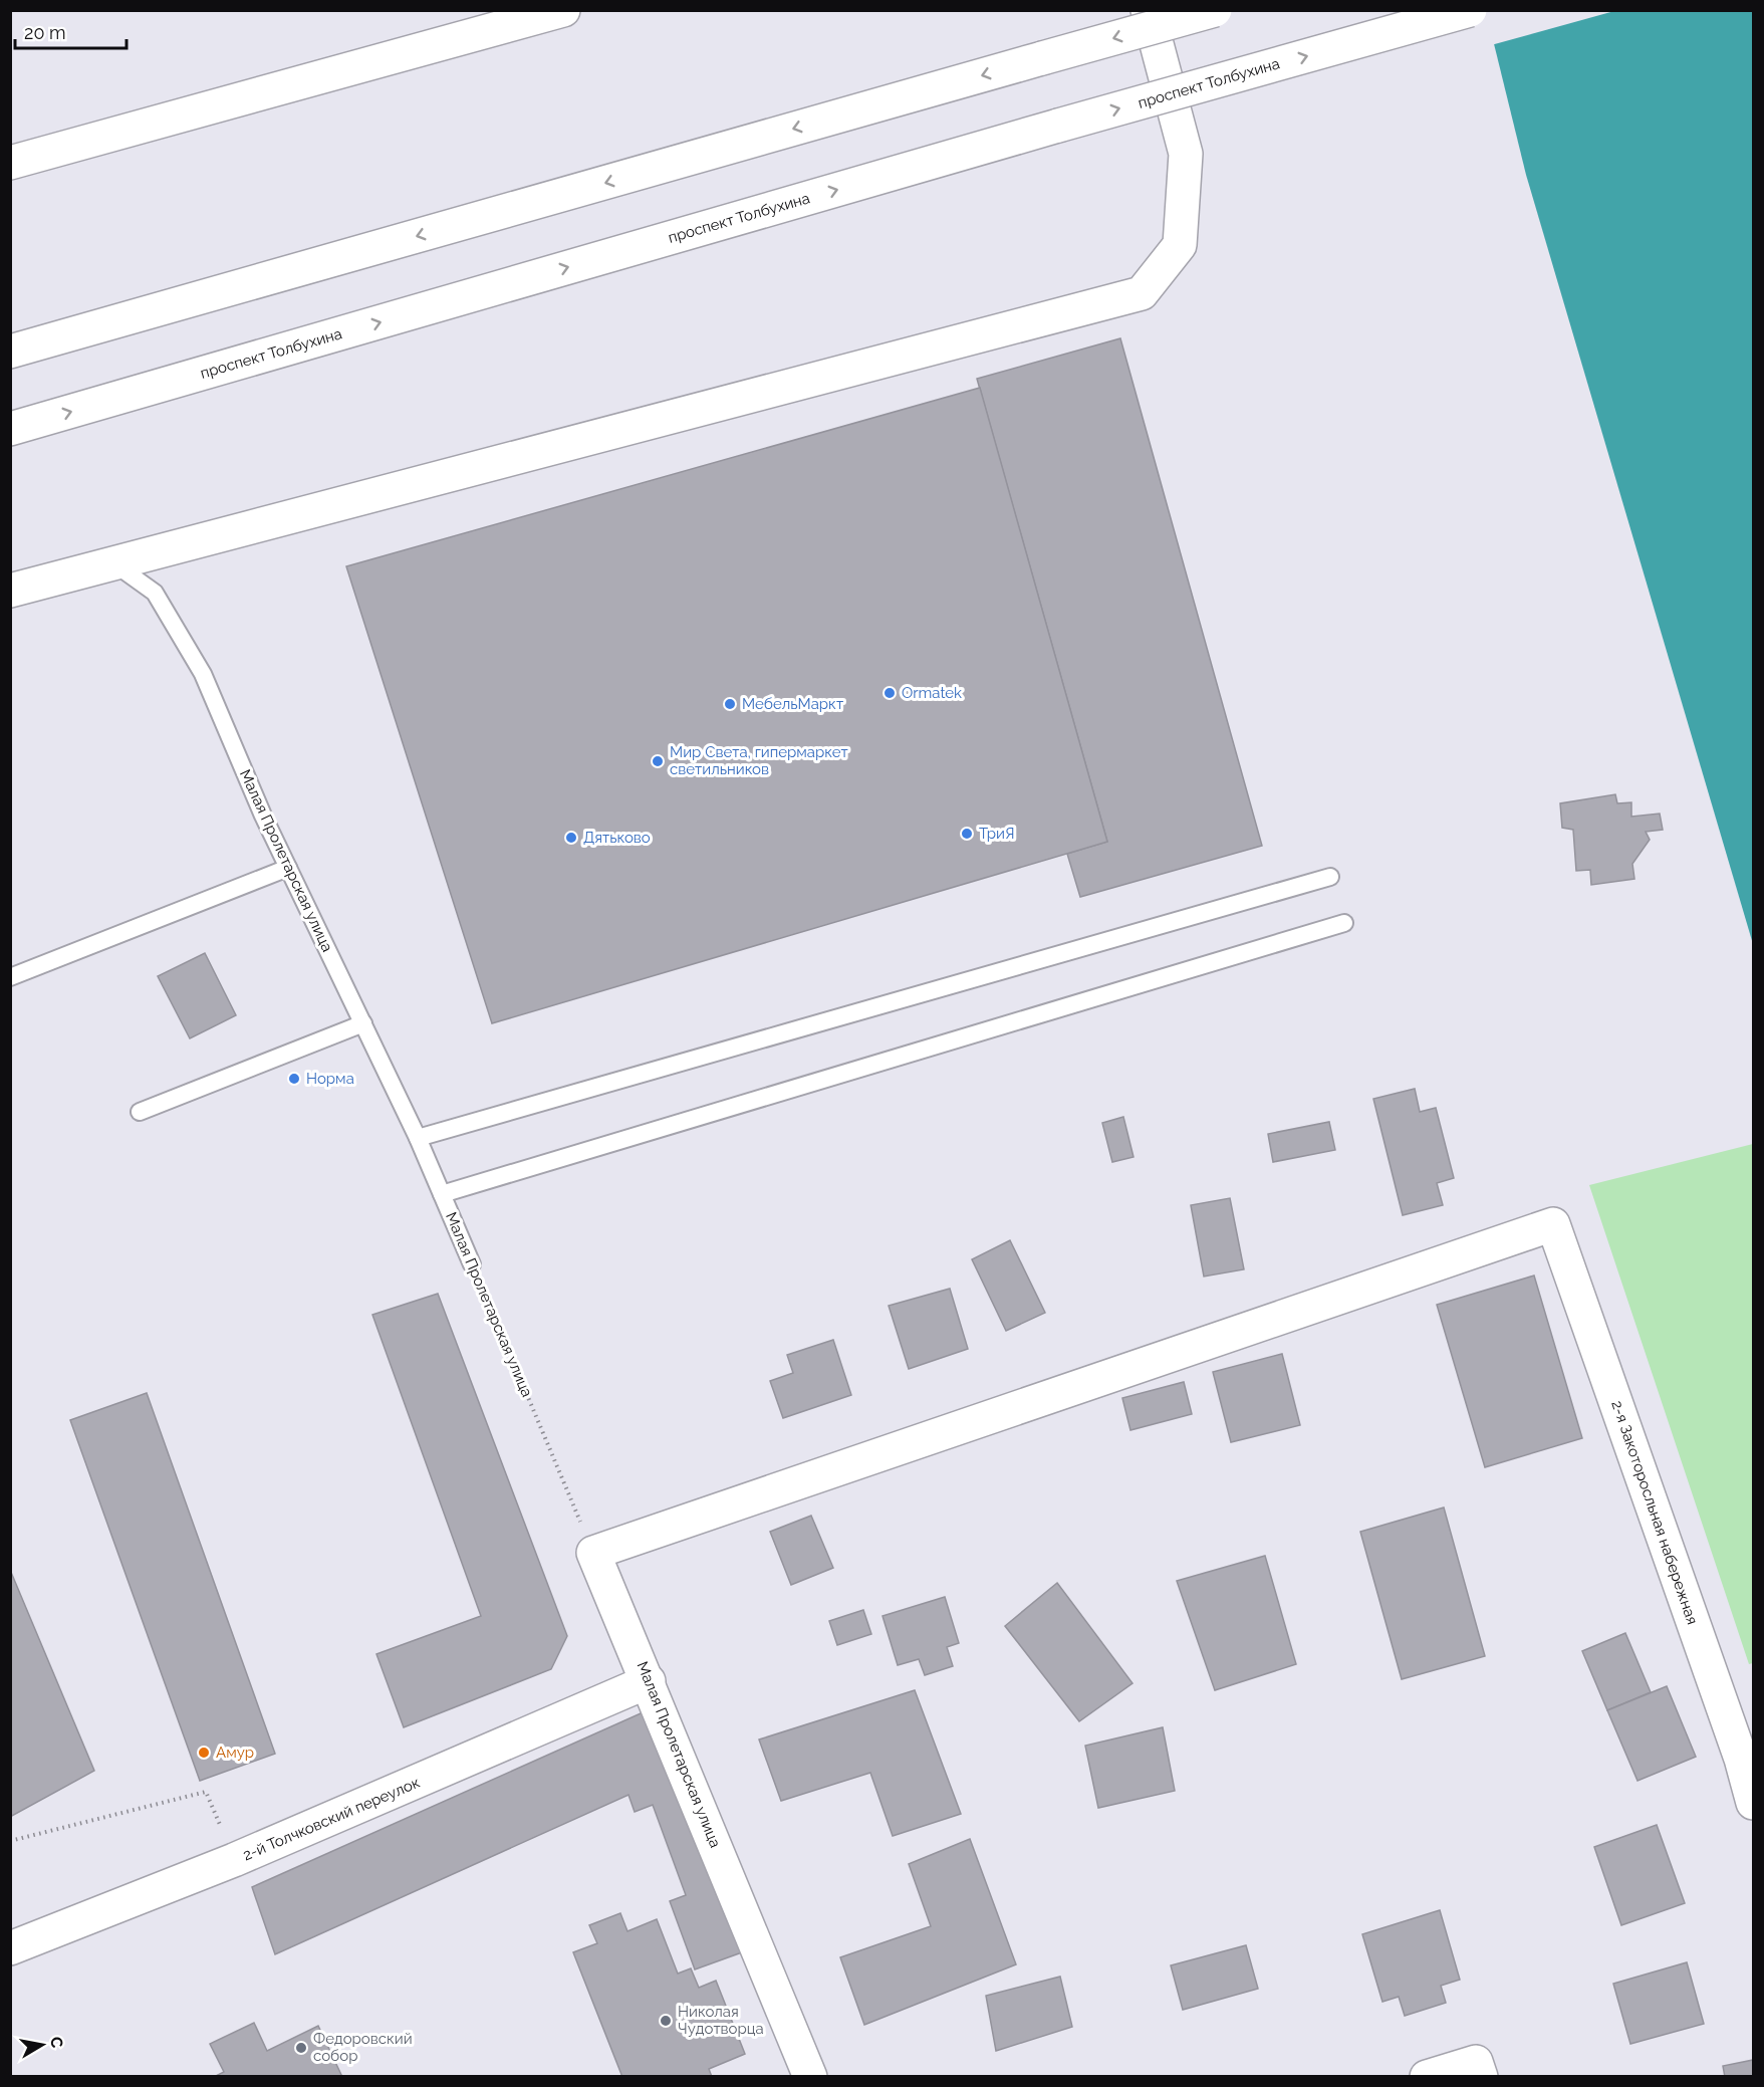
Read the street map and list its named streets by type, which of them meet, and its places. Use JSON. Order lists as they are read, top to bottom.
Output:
{
  "streets": {
    "street": [
      "проспект Толбухина",
      "Малая Пролетарская улица",
      "2-я Закоторосльная набережная",
      "2-й Толчковский переулок"
    ]
  },
  "crossings": [
    ["Малая Пролетарская улица", "2-я Закоторосльная набережная"],
    ["Малая Пролетарская улица", "2-й Толчковский переулок"]
  ],
  "places": [
    "Ormatek",
    "МебельМаркт",
    "Мир Света, гипермаркет светильников",
    "ТриЯ",
    "Дятьково",
    "Норма",
    "Амур",
    "Николая Чудотворца",
    "Федоровский собор"
  ],
  "scale_bar": "20 m",
  "north": "right"
}
